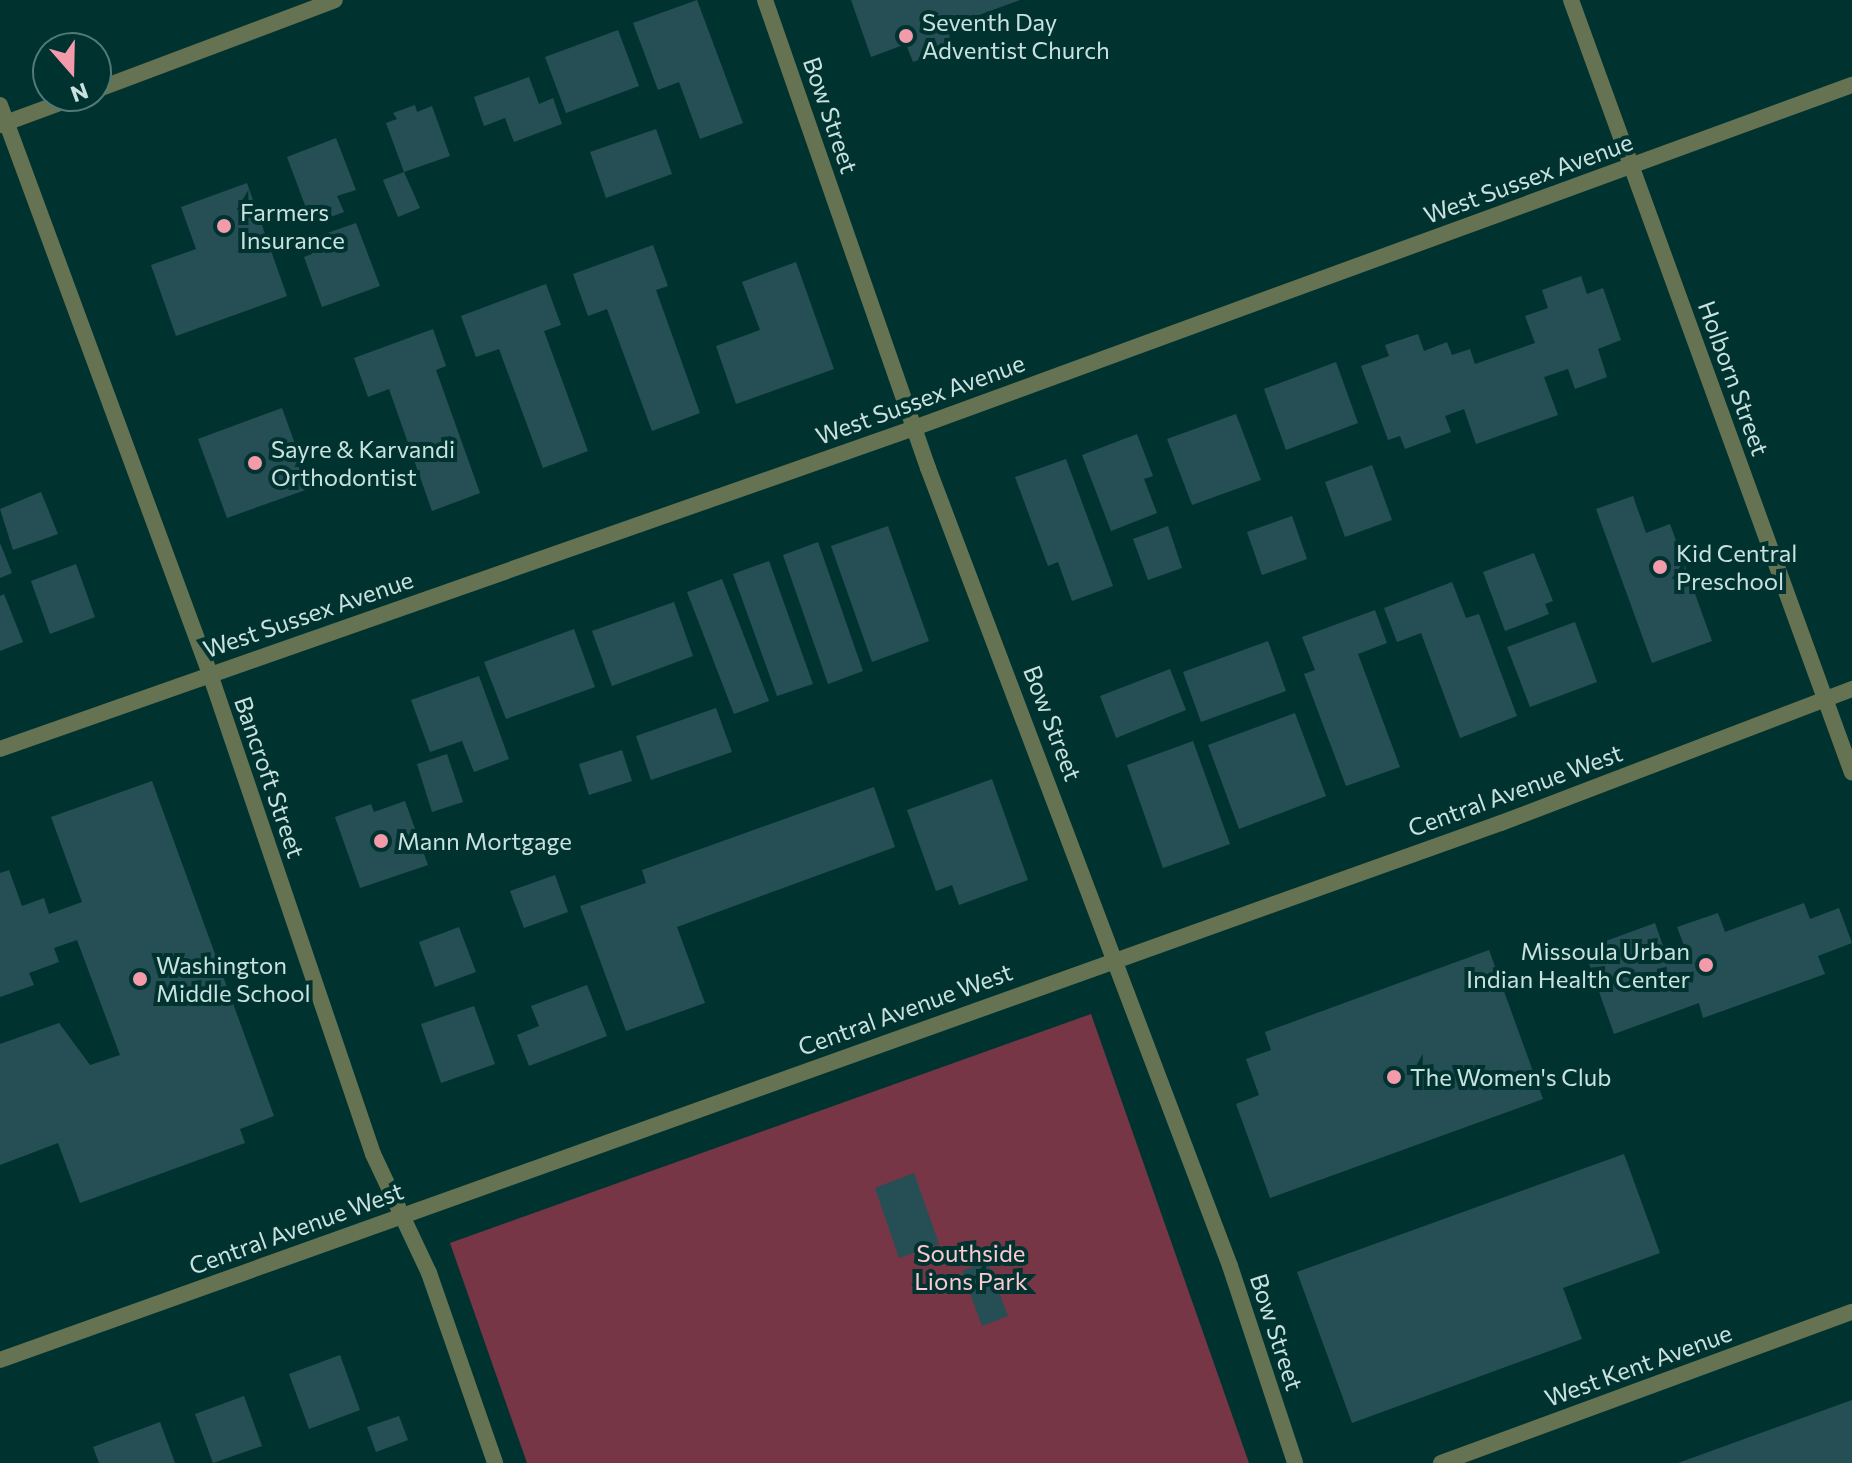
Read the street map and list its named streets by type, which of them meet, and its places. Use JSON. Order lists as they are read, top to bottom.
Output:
{
  "streets": {
    "street": [
      "Bow Street",
      "West Sussex Avenue",
      "Holborn Street",
      "Bancroft Street",
      "Central Avenue West",
      "West Kent Avenue"
    ]
  },
  "crossings": [
    ["Bow Street", "West Sussex Avenue"],
    ["Bow Street", "Central Avenue West"],
    ["West Sussex Avenue", "Holborn Street"],
    ["West Sussex Avenue", "Bancroft Street"],
    ["Holborn Street", "Central Avenue West"],
    ["Bancroft Street", "Central Avenue West"]
  ],
  "parks": ["Southside Lions Park"],
  "places": [
    "Seventh Day Adventist Church",
    "Farmers Insurance",
    "Sayre & Karvandi Orthodontist",
    "Kid Central Preschool",
    "Mann Mortgage",
    "Missoula Urban Indian Health Center",
    "Washington Middle School",
    "The Women's Club"
  ],
  "north": "bottom"
}
